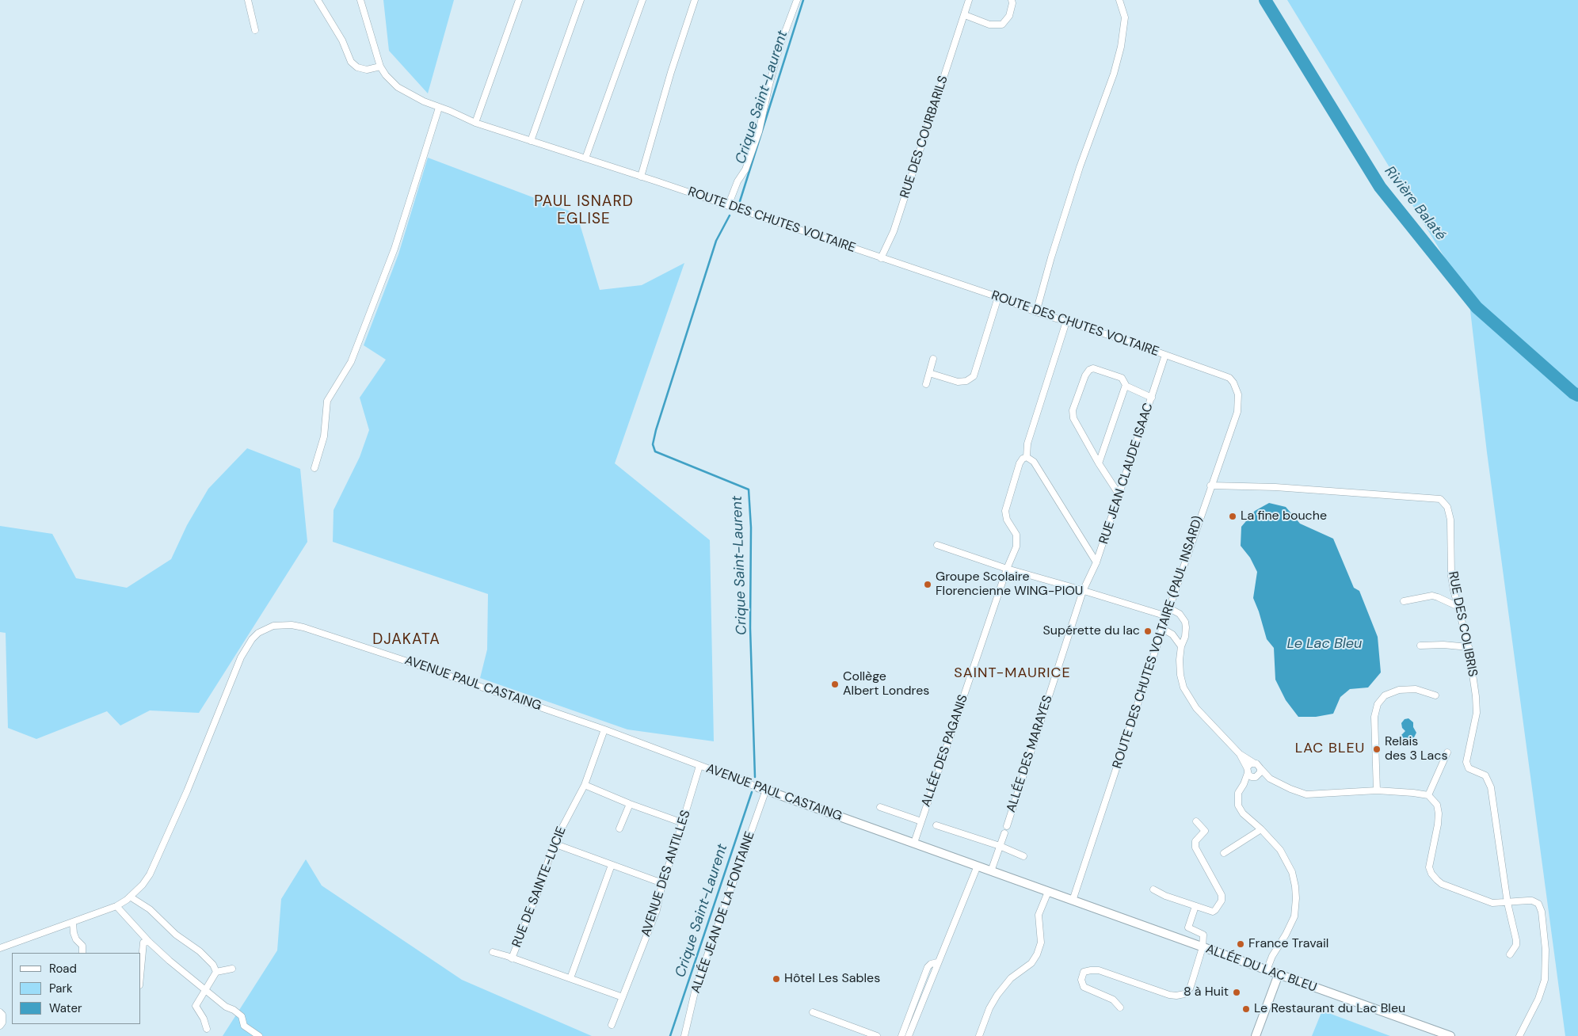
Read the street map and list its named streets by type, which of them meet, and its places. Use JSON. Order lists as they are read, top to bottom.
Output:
{
  "streets": {
    "street": [
      "RUE DES COURBARILS",
      "ROUTE DES CHUTES VOLTAIRE",
      "RUE JEAN CLAUDE ISAAC",
      "RUE DES COLIBRIS",
      "ROUTE DES CHUTES VOLTAIRE (PAUL INSARD)",
      "AVENUE PAUL CASTAING",
      "ALLÉE DES PAGANIS",
      "ALLÉE DES MARAYES",
      "AVENUE DES ANTILLES",
      "RUE DE SAINTE-LUCIE",
      "ALLÉE JEAN DE LA FONTAINE",
      "ALLÉE DU LAC BLEU"
    ]
  },
  "crossings": [
    ["RUE DES COURBARILS", "ROUTE DES CHUTES VOLTAIRE"],
    ["ROUTE DES CHUTES VOLTAIRE", "RUE JEAN CLAUDE ISAAC"],
    ["ROUTE DES CHUTES VOLTAIRE", "ROUTE DES CHUTES VOLTAIRE (PAUL INSARD)"],
    ["RUE JEAN CLAUDE ISAAC", "ALLÉE DES MARAYES"],
    ["RUE DES COLIBRIS", "ROUTE DES CHUTES VOLTAIRE (PAUL INSARD)"],
    ["ROUTE DES CHUTES VOLTAIRE (PAUL INSARD)", "AVENUE PAUL CASTAING"],
    ["ROUTE DES CHUTES VOLTAIRE (PAUL INSARD)", "ALLÉE DU LAC BLEU"],
    ["AVENUE PAUL CASTAING", "ALLÉE DES PAGANIS"],
    ["AVENUE PAUL CASTAING", "AVENUE DES ANTILLES"],
    ["AVENUE PAUL CASTAING", "RUE DE SAINTE-LUCIE"],
    ["AVENUE PAUL CASTAING", "ALLÉE JEAN DE LA FONTAINE"],
    ["AVENUE PAUL CASTAING", "ALLÉE DU LAC BLEU"]
  ],
  "districts": [
    "PAUL ISNARD EGLISE",
    "DJAKATA",
    "SAINT-MAURICE",
    "LAC BLEU"
  ],
  "water": ["Crique Saint-Laurent", "Rivière Balaté", "Le Lac Bleu"],
  "places": [
    "La fine bouche",
    "Groupe Scolaire Florencienne WING-PIOU",
    "Supérette du lac",
    "Collège Albert Londres",
    "Relais des 3 Lacs",
    "France Travail",
    "Hôtel Les Sables",
    "8 à Huit",
    "Le Restaurant du Lac Bleu"
  ],
  "legend": ["Road", "Park", "Water"]
}
